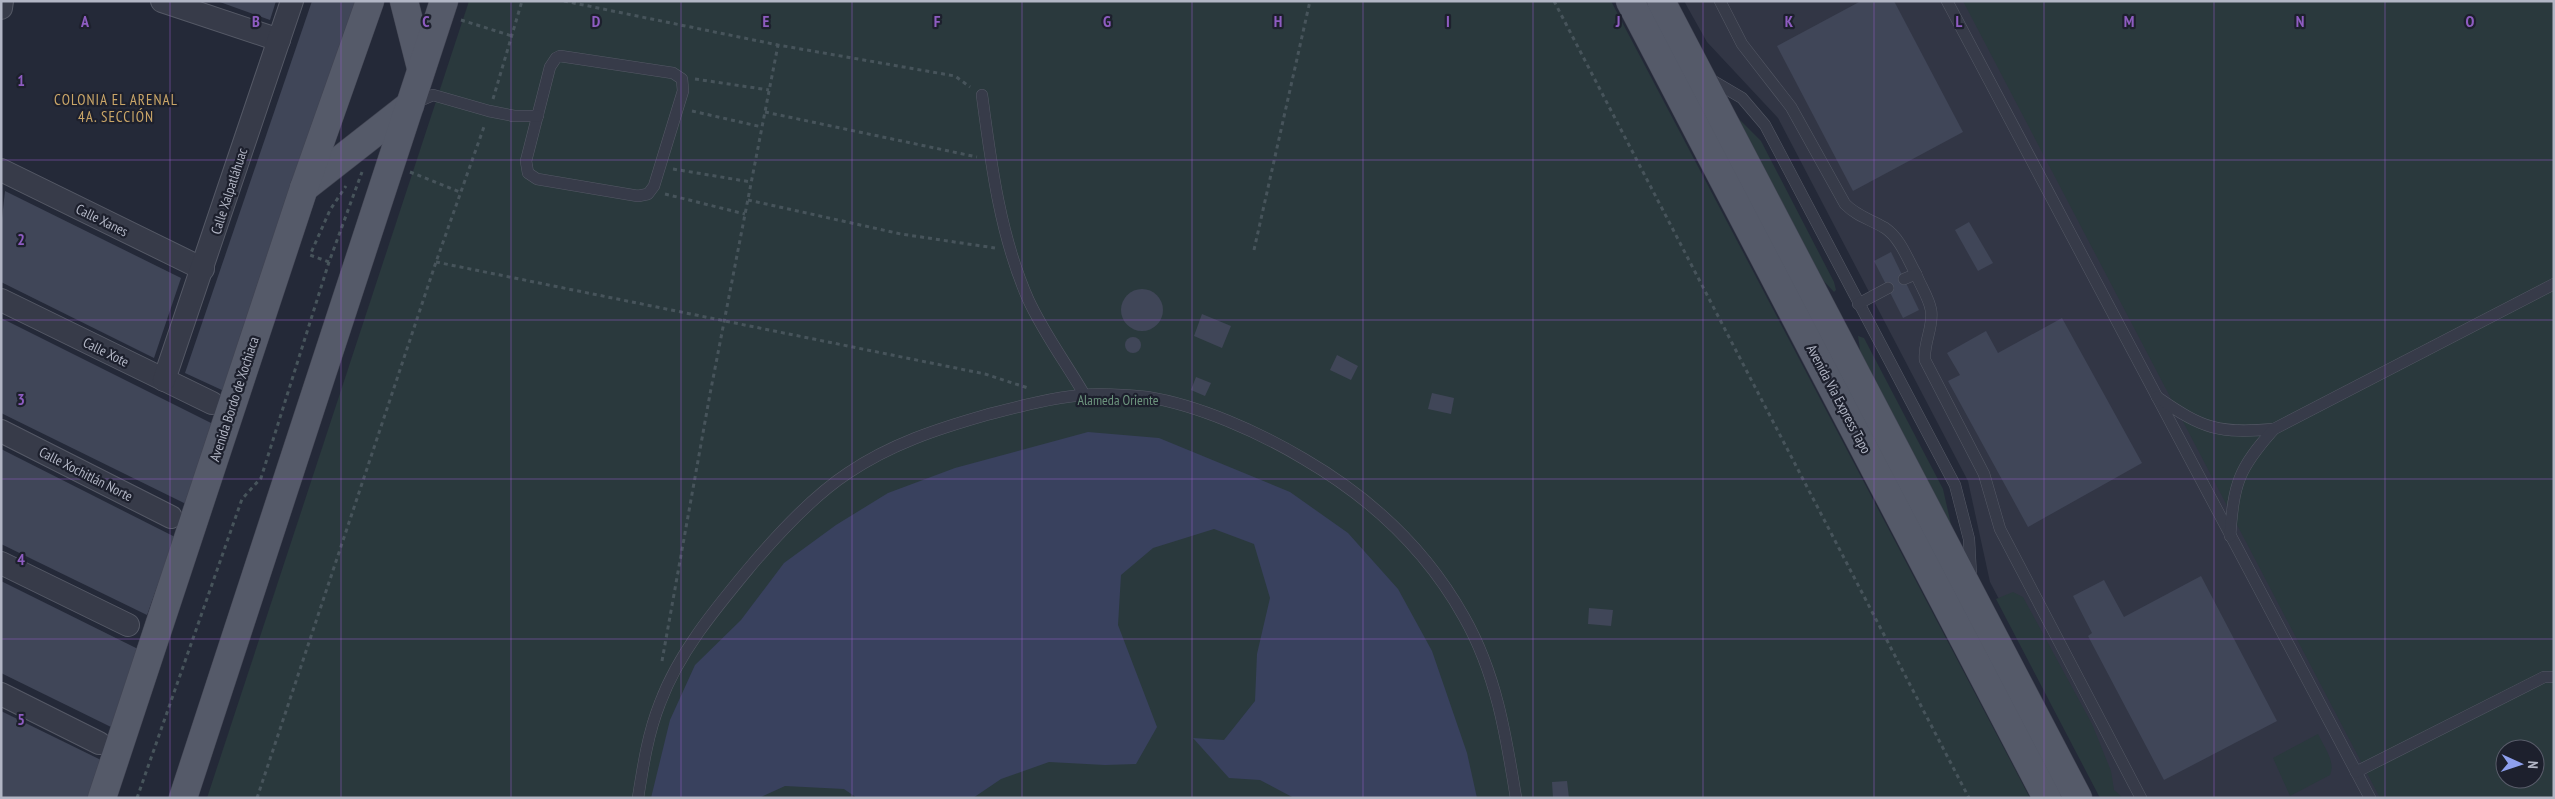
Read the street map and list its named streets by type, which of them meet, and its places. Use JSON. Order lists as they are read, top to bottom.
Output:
{
  "streets": {
    "main road": ["Avenida Bordo de Xochiaca", "Avenida Vía Express Tapo"],
    "street": [
      "Calle Xalpatláhuac",
      "Calle Xanes",
      "Calle Xote",
      "Calle Xochitlán Norte"
    ]
  },
  "crossings": [
    ["Calle Xalpatláhuac", "Calle Xanes"],
    ["Calle Xalpatláhuac", "Calle Xote"]
  ],
  "districts": ["COLONIA EL ARENAL 4A. SECCIÓN"],
  "parks": ["Alameda Oriente"],
  "north": "right",
  "grid": {
    "columns": [
      "A",
      "B",
      "C",
      "D",
      "E",
      "F",
      "G",
      "H",
      "I",
      "J",
      "K",
      "L",
      "M",
      "N",
      "O"
    ],
    "rows": [
      "1",
      "2",
      "3",
      "4",
      "5"
    ]
  }
}
